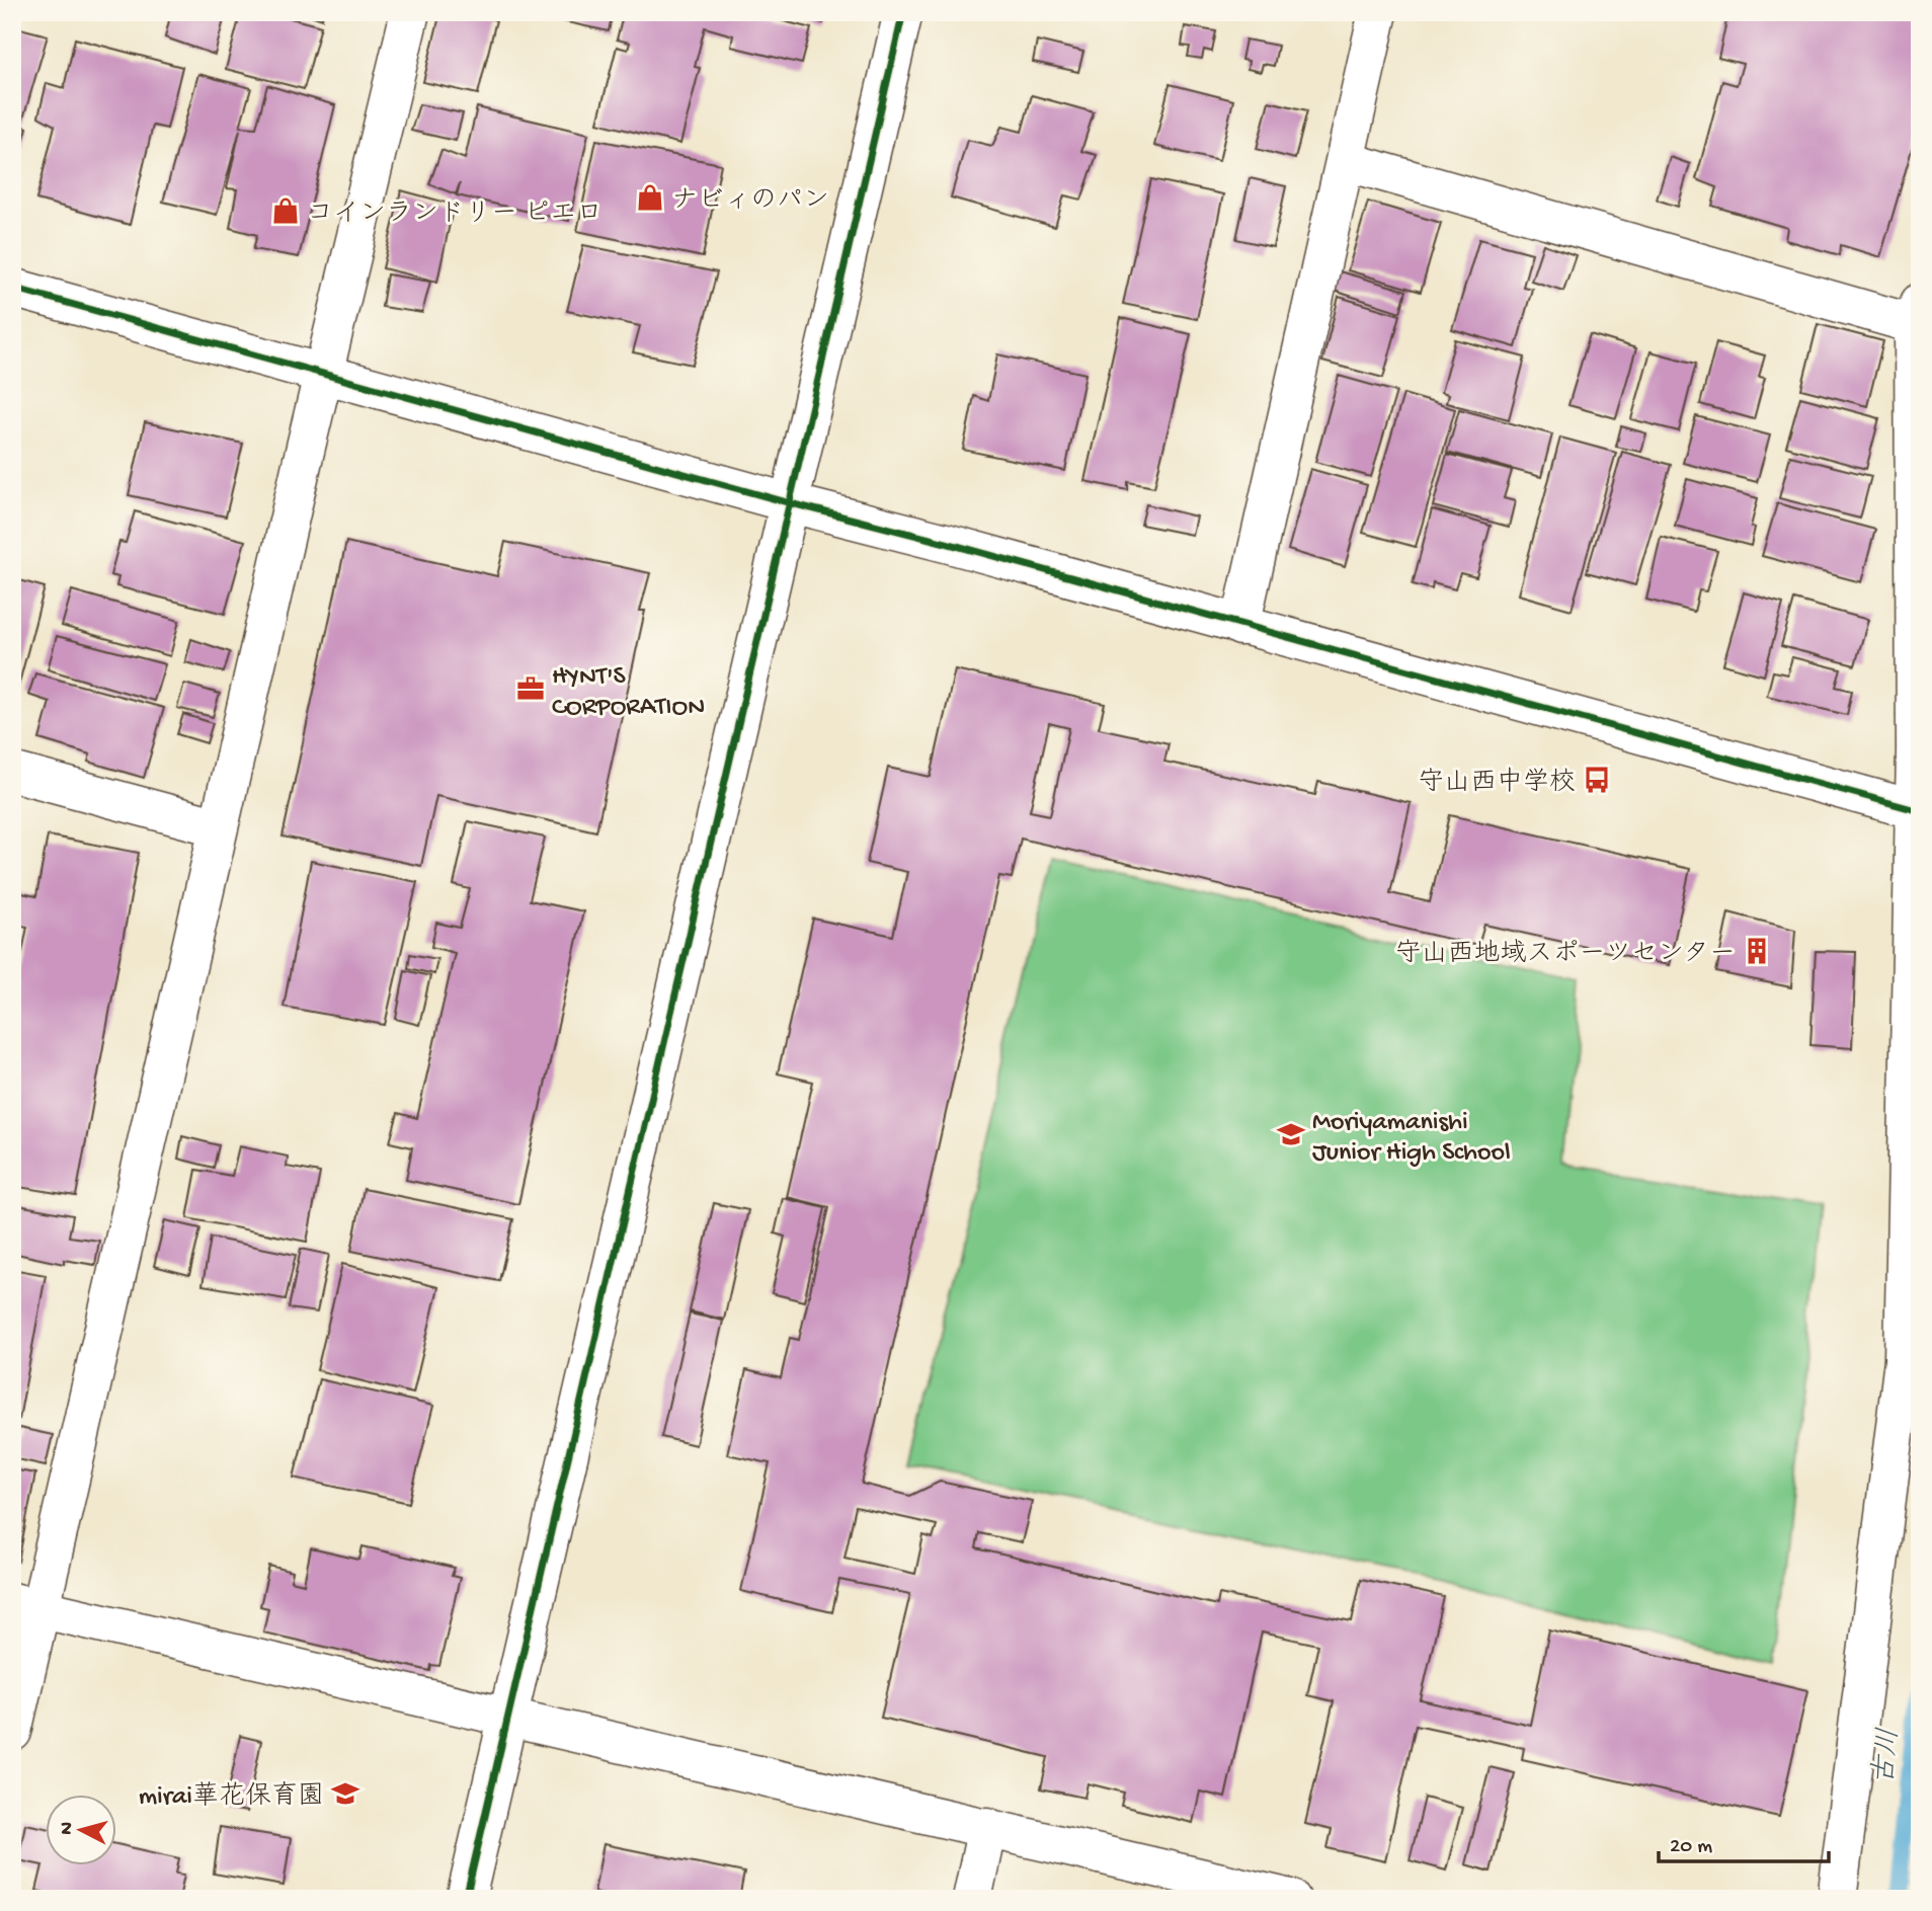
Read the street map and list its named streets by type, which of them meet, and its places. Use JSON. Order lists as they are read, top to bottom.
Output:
{
  "water": ["古川"],
  "places": {
    "shop": ["ナビィのパン", "コインランドリー ピエロ"],
    "office": ["HYNT'S CORPORATION"],
    "bus stop": ["守山西中学校"],
    "building": ["守山西地域スポーツセンター"],
    "school or university": ["Moriyamanishi Junior High School", "mirai華花保育園"]
  },
  "scale_bar": "20 m",
  "north": "left"
}
